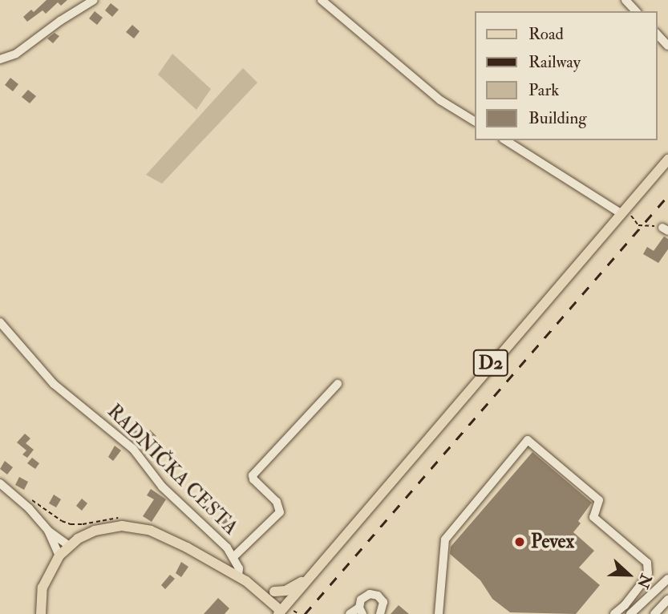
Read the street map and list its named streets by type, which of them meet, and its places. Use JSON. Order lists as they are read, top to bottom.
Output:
{
  "streets": {
    "main road": ["D2"],
    "street": ["RADNIČKA CESTA"]
  },
  "places": ["Pevex"],
  "legend": [
    "Road",
    "Railway",
    "Park",
    "Building"
  ],
  "north": "right"
}
